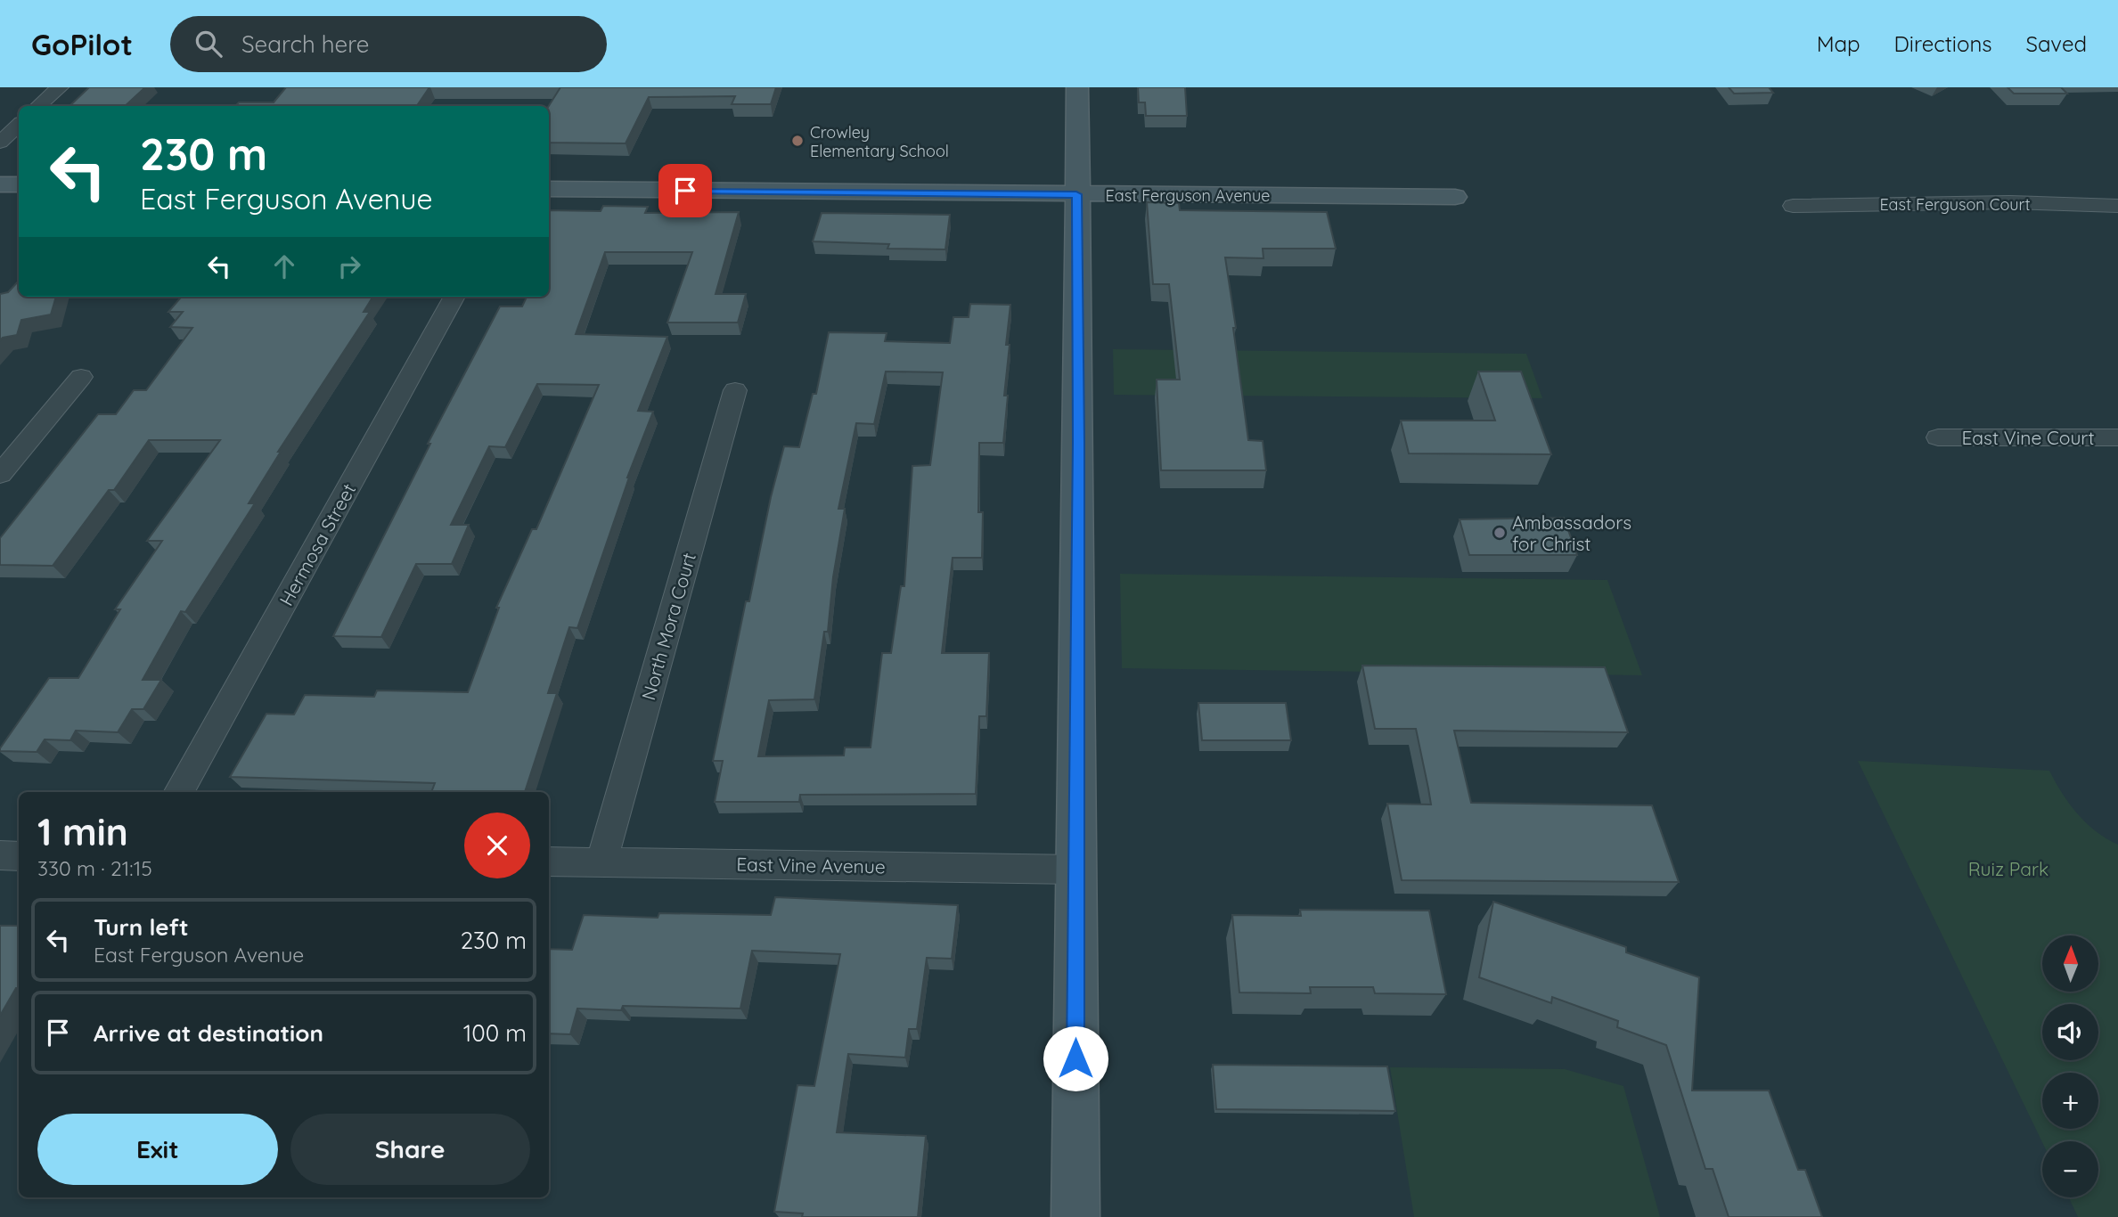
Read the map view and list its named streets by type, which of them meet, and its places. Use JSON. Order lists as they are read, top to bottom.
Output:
{
  "streets": {
    "street": [
      "East Ferguson Avenue",
      "East Ferguson Court",
      "East Vine Court",
      "Hermosa Street",
      "North Mora Court",
      "East Vine Avenue"
    ]
  },
  "crossings": [
    ["North Mora Court", "East Vine Avenue"]
  ],
  "parks": ["Ruiz Park"],
  "places": ["Crowley Elementary School", "Ambassadors for Christ"],
  "north": "top",
  "page": {
    "header": "GoPilot",
    "search": "Search here",
    "nav": ["Map", "Directions", "Saved"],
    "turn": ["230 m", "East Ferguson Avenue"],
    "heading": ["1 min", "330 m · 21:15"],
    "list": [
      {
        "name": "Turn left",
        "note": "East Ferguson Avenue",
        "value": "230 m"
      },
      {
        "name": "Arrive at destination",
        "value": "100 m"
      }
    ],
    "map_buttons": ["+", "−"],
    "buttons": ["Exit", "Share"]
  }
}
